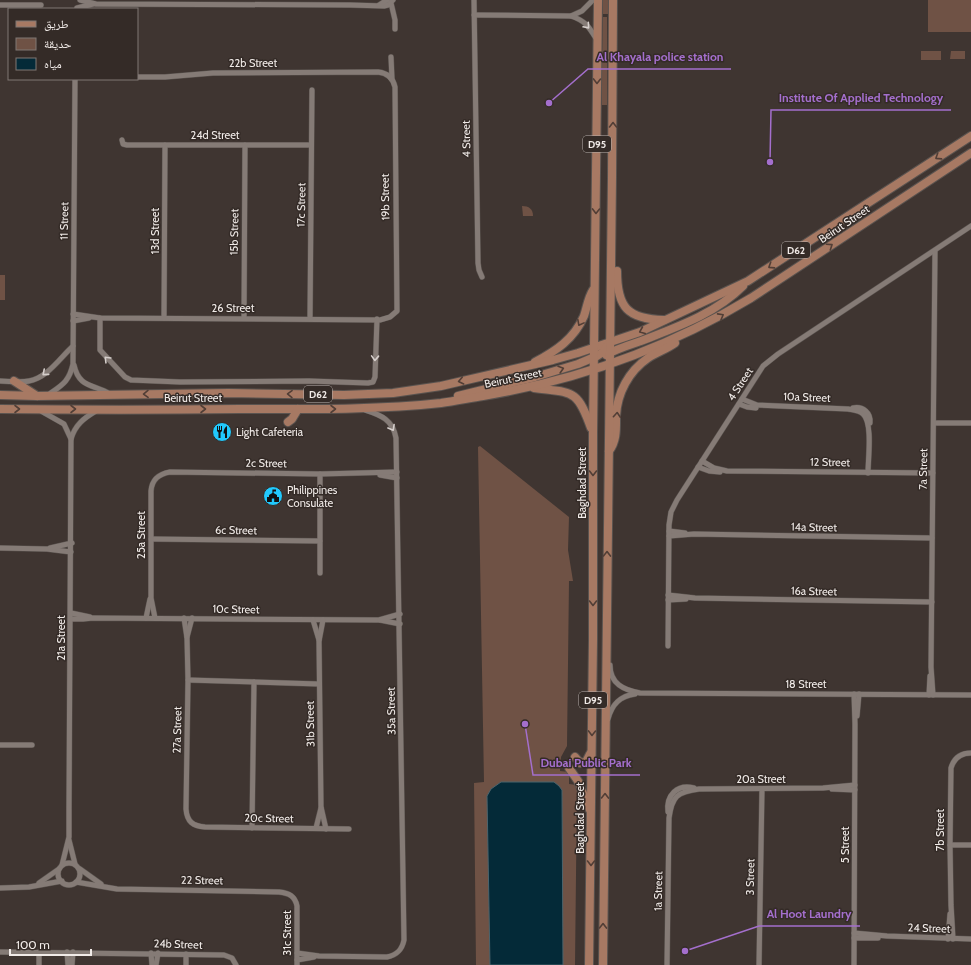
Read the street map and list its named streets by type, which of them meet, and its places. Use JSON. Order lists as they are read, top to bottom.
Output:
{
  "streets": {
    "main road": [
      "D95",
      "Beirut Street",
      "D62",
      "Baghdad Street"
    ],
    "street": [
      "22b Street",
      "24d Street",
      "4 Street",
      "19b Street",
      "17c Street",
      "11 Street",
      "13d Street",
      "15b Street",
      "26 Street",
      "10a Street",
      "12 Street",
      "2c Street",
      "7a Street",
      "14a Street",
      "6c Street",
      "25a Street",
      "16a Street",
      "10c Street",
      "21a Street",
      "18 Street",
      "35a Street",
      "31b Street",
      "27a Street",
      "20a Street",
      "20c Street",
      "7b Street",
      "5 Street",
      "3 Street",
      "22 Street",
      "1a Street",
      "24 Street",
      "31c Street",
      "24b Street"
    ]
  },
  "crossings": [
    ["22b Street", "19b Street"],
    ["24d Street", "17c Street"],
    ["24d Street", "13d Street"],
    ["24d Street", "15b Street"],
    ["4 Street", "10a Street"],
    ["4 Street", "12 Street"],
    ["4 Street", "7a Street"],
    ["4 Street", "14a Street"],
    ["4 Street", "16a Street"],
    ["D95", "Beirut Street"],
    ["D95", "18 Street"],
    ["19b Street", "26 Street"],
    ["17c Street", "26 Street"],
    ["11 Street", "Beirut Street"],
    ["11 Street", "26 Street"],
    ["Beirut Street", "Baghdad Street"],
    ["Beirut Street", "35a Street"],
    ["13d Street", "26 Street"],
    ["15b Street", "26 Street"],
    ["10a Street", "12 Street"],
    ["12 Street", "7a Street"],
    ["2c Street", "25a Street"],
    ["2c Street", "35a Street"],
    ["7a Street", "14a Street"],
    ["7a Street", "16a Street"],
    ["7a Street", "18 Street"],
    ["6c Street", "25a Street"],
    ["25a Street", "10c Street"],
    ["10c Street", "21a Street"],
    ["10c Street", "35a Street"],
    ["10c Street", "31b Street"],
    ["10c Street", "27a Street"],
    ["21a Street", "22 Street"],
    ["18 Street", "5 Street"],
    ["35a Street", "31c Street"],
    ["31b Street", "20c Street"],
    ["27a Street", "20c Street"],
    ["20a Street", "5 Street"],
    ["20a Street", "3 Street"],
    ["20a Street", "1a Street"],
    ["7b Street", "24 Street"],
    ["5 Street", "24 Street"],
    ["22 Street", "31c Street"]
  ],
  "places": {
    "other": [
      "Al Khayala police station",
      "Institute Of Applied Technology",
      "Dubai Public Park",
      "Al Hoot Laundry"
    ],
    "restaurant": ["Light Cafeteria"],
    "public building": ["Philippines Consulate"]
  },
  "legend": ["طريق", "حديقة", "مياه"],
  "scale_bar": "100 m"
}
